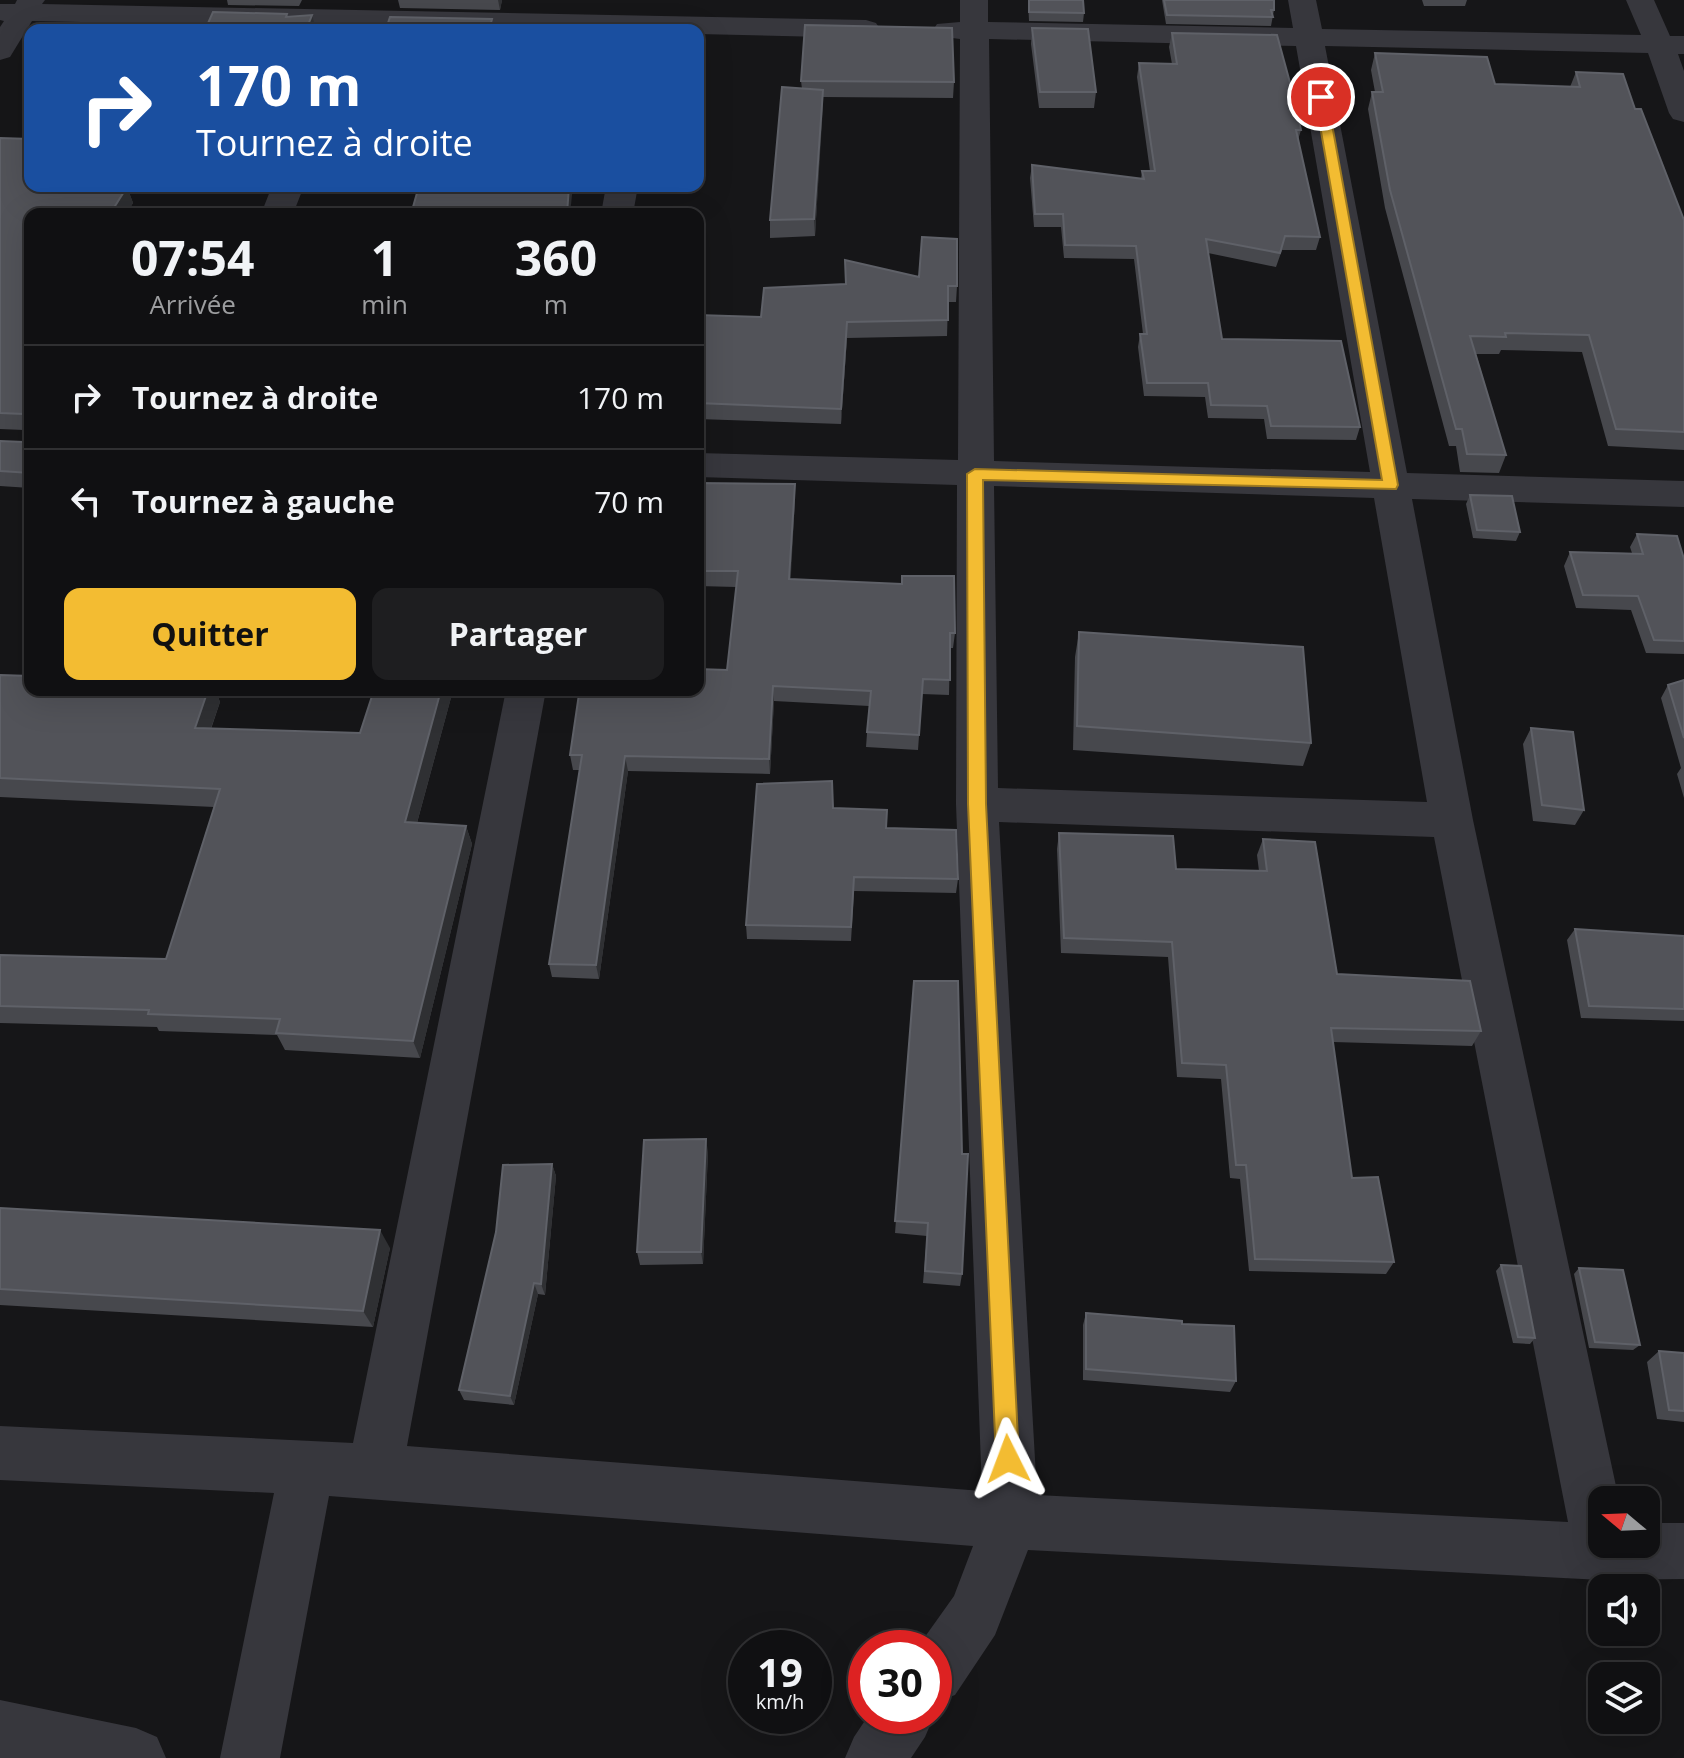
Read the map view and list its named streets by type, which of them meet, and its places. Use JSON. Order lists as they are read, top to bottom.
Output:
{
  "north": "left",
  "page": {
    "turn": ["170 m", "Tournez à droite"],
    "eta": [
      "07:54",
      "Arrivée",
      "1",
      "min",
      "360",
      "m"
    ],
    "list": [
      {
        "name": "Tournez à droite",
        "value": "170 m"
      },
      {
        "name": "Tournez à gauche",
        "value": "70 m"
      }
    ],
    "buttons": ["Quitter", "Partager"],
    "speed": "19 km/h",
    "limit": "30"
  }
}
